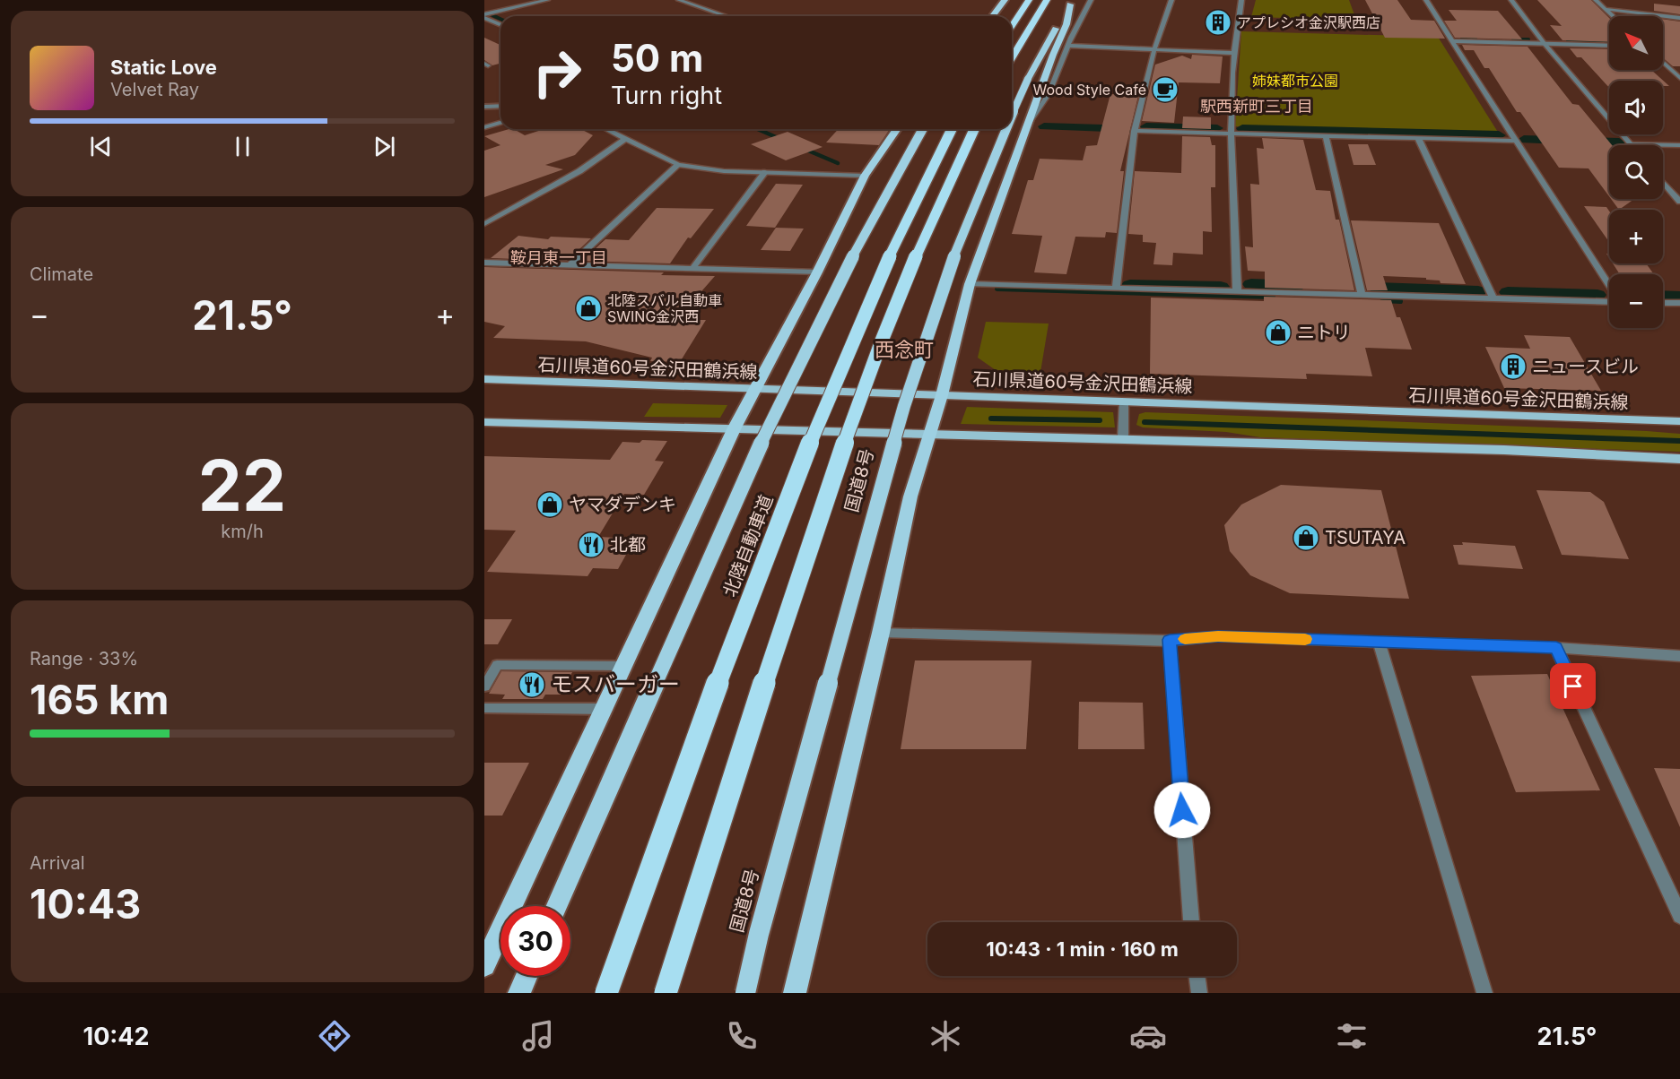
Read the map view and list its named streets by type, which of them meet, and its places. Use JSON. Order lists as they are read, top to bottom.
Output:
{
  "streets": {
    "highway": ["国道8号", "北陸自動車道"],
    "main road": ["石川県道60号金沢田鶴浜線"]
  },
  "districts": ["駅西新町三丁目", "鞍月東一丁目", "西念町"],
  "parks": ["姉妹都市公園"],
  "places": {
    "building": ["アプレシオ金沢駅西店", "ニュースビル"],
    "cafe": ["Wood Style Café"],
    "shop": [
      "北陸スバル自動車 SWING金沢西",
      "ニトリ",
      "ヤマダデンキ",
      "TSUTAYA"
    ],
    "restaurant": ["北都", "モスバーガー"]
  },
  "north": "top left",
  "page": {
    "map_buttons": ["+", "−"],
    "turn": ["50 m", "Turn right"],
    "song": ["Static Love", "Velvet Ray"],
    "tile": [
      "Climate",
      ["22", "km/h"],
      ["Range · 33%", "165 km"],
      ["Arrival", "10:43"]
    ],
    "heat": ["−", "21.5°", "+"],
    "limit": "30",
    "trip": "10:43 · 1 min · 160 m",
    "tabs": ["10:42", "21.5°"]
  }
}
